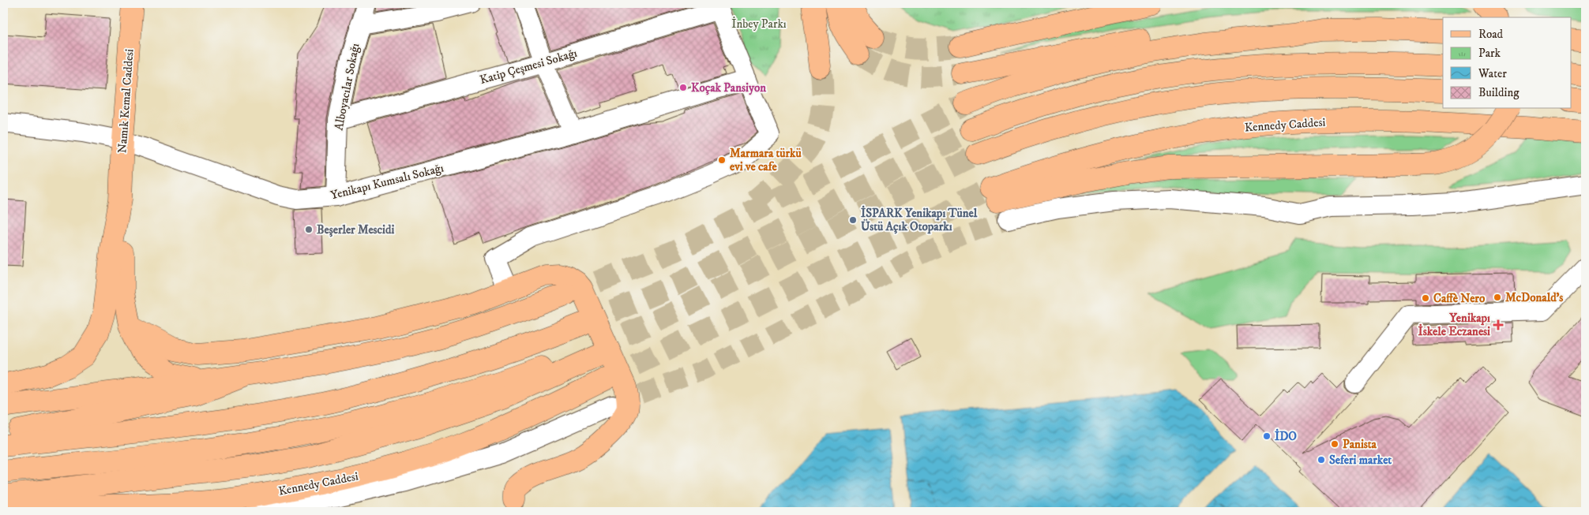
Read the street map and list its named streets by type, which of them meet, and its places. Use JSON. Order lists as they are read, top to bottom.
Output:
{
  "streets": {
    "main road": ["Namık Kemal Caddesi", "Kennedy Caddesi"],
    "street": ["Katip Çeşmesi Sokağı", "Alboyacılar Sokağı", "Yenikapı Kumsalı Sokağı"]
  },
  "crossings": [
    ["Katip Çeşmesi Sokağı", "Alboyacılar Sokağı"],
    ["Alboyacılar Sokağı", "Yenikapı Kumsalı Sokağı"],
    ["Namık Kemal Caddesi", "Yenikapı Kumsalı Sokağı"]
  ],
  "parks": ["İnbey Parkı"],
  "places": {
    "other": [
      "Koçak Pansiyon",
      "Marmara türkü evi ve cafe",
      "İSPARK Yenikapı Tünel Üstü Açık Otoparkı",
      "Beşerler Mescidi",
      "McDonald's",
      "Caffè Nero",
      "İDO",
      "Panista",
      "Seferi market"
    ],
    "health": ["Yenikapı İskele Eczanesi"]
  },
  "legend": [
    "Road",
    "Park",
    "Water",
    "Building"
  ]
}
